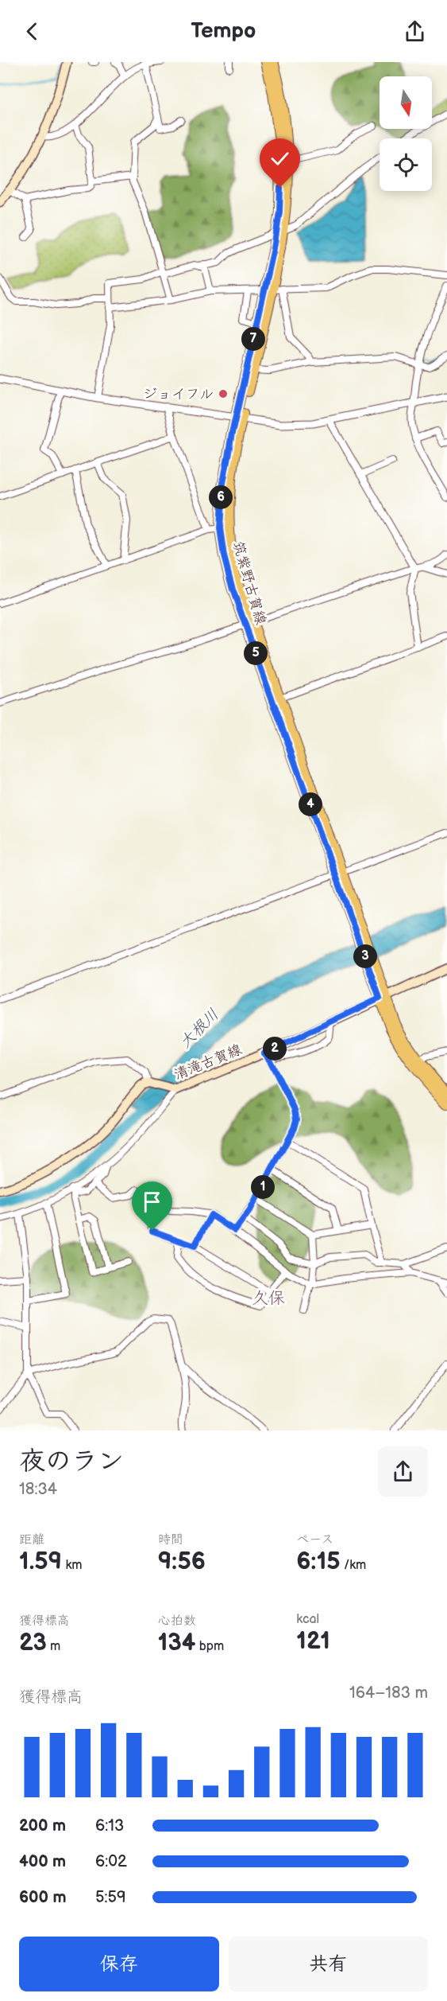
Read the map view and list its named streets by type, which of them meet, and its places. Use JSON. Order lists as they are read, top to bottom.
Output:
{
  "streets": {
    "main road": ["筑紫野古賀線", "清滝古賀線"]
  },
  "crossings": [
    ["筑紫野古賀線", "清滝古賀線"]
  ],
  "districts": ["久保"],
  "water": ["大根川"],
  "places": ["ジョイフル"],
  "north": "bottom",
  "page": {
    "header": "Tempo",
    "pins": [
      "7",
      "6",
      "5",
      "4",
      "3",
      "2",
      "1"
    ],
    "heading": ["夜のラン", "18:34"],
    "stats": [
      ["距離", "1.59 km"],
      ["時間", "9:56"],
      ["ペース", "6:15 /km"],
      ["獲得標高", "23 m"],
      ["心拍数", "134 bpm"],
      ["kcal", "121"]
    ],
    "chart": ["獲得標高", "164–183 m"],
    "list": [
      {
        "name": "200 m",
        "note": "6:13"
      },
      {
        "name": "400 m",
        "note": "6:02"
      },
      {
        "name": "600 m",
        "note": "5:59"
      }
    ],
    "buttons": ["保存", "共有"]
  }
}
